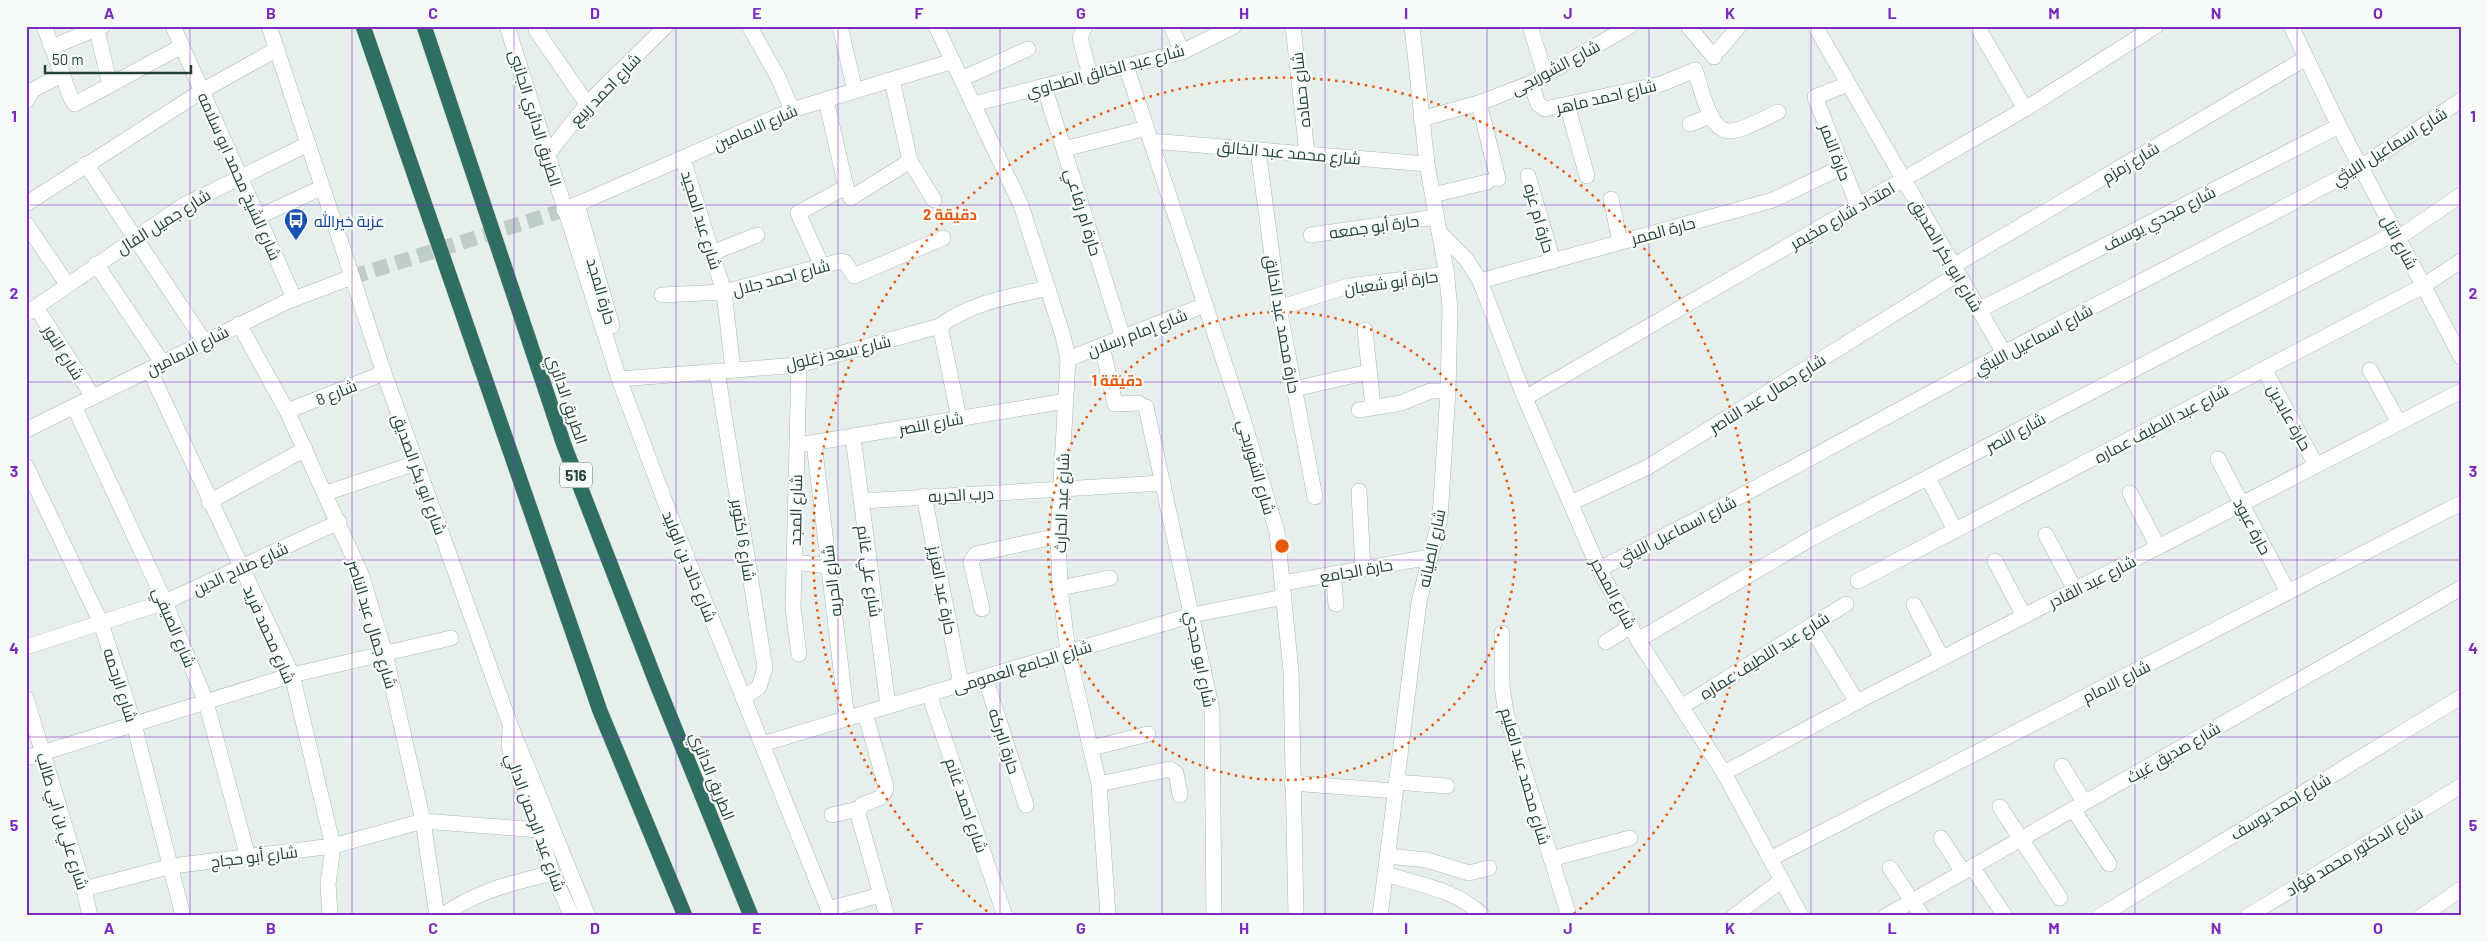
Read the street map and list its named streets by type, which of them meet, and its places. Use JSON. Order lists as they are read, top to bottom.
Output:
{
  "streets": {
    "highway": ["الطريق الدائري", "516"],
    "street": [
      "شارع الشوربجى",
      "شارع عبد الخالق الطحاوي",
      "شارع احمد ربيع",
      "شارع حماده",
      "شارع احمد ماهر",
      "الطريق الدائري الجانبى",
      "شارع الامامين",
      "شارع اسماعيل الليثي",
      "شارع محمد عبد الخالق",
      "حارة النمر",
      "شارع زمزم",
      "شارع الشيخ محمد ابو سلامه",
      "حارة ام رفاعي",
      "امتداد شارع مخيمر",
      "حارة ام عزه",
      "شارع مجدي يوسف",
      "شارع عبد المجيد",
      "شارع جميل الفال",
      "حارة أبو جمعه",
      "حارة الممر",
      "شارع التل",
      "شارع ابو بكر الصديق",
      "شارع احمد جلال",
      "حارة أبو شعبان",
      "حارة محمد عبد الخالق",
      "شارع إمام رسلان",
      "شارع النور",
      "شارع سعد زغلول",
      "شارع 8",
      "شارع جمال عبد الناصر",
      "حارة عابدين",
      "شارع النصر",
      "شارع عبد اللطيف عماره",
      "شارع الشوربجي",
      "درب الحريه",
      "شارع عبد الحارث",
      "شارع المجد",
      "حارة عبود",
      "شارع 6 اكتوبر",
      "شارع الصيانه",
      "شارع خالد بن الوليد",
      "شارع صلاح الدين",
      "حارة الجامع",
      "شارع علي غانم",
      "شارع الحريه",
      "شارع عبد القادر",
      "حارة عبد العزيز",
      "شارع المحجر",
      "شارع الصيفي",
      "شارع محمد فريد",
      "شارع ابو مجدي",
      "شارع الجامع العمومى",
      "شارع الامام",
      "شارع الرحمه",
      "حارة البركه",
      "شارع صديق غيث",
      "شارع محمد عبد العليم",
      "شارع احمد غانم",
      "شارع احمد يوسف",
      "شارع علي بن ابي طالب",
      "شارع عبد الرحمن الدالي",
      "شارع الدكتور محمد فؤاد",
      "شارع أبو حجاج"
    ]
  },
  "crossings": [
    ["شارع الشوربجى", "شارع احمد ماهر"],
    ["شارع الشوربجى", "شارع الصيانه"],
    ["شارع عبد الخالق الطحاوي", "حارة ام رفاعي"],
    ["شارع عبد الخالق الطحاوي", "شارع الشوربجي"],
    ["شارع عبد الخالق الطحاوي", "شارع عبد الحارث"],
    ["شارع احمد ربيع", "الطريق الدائري الجانبى"],
    ["شارع حماده", "شارع محمد عبد الخالق"],
    ["الطريق الدائري الجانبى", "شارع الامامين"],
    ["الطريق الدائري الجانبى", "شارع خالد بن الوليد"],
    ["شارع الامامين", "شارع الشيخ محمد ابو سلامه"],
    ["شارع الامامين", "شارع عبد المجيد"],
    ["شارع الامامين", "شارع ابو بكر الصديق"],
    ["شارع الامامين", "شارع النور"],
    ["شارع الامامين", "شارع جمال عبد الناصر"],
    ["شارع الامامين", "شارع عبد الحارث"],
    ["شارع الامامين", "شارع خالد بن الوليد"],
    ["شارع الامامين", "شارع الصيفي"],
    ["شارع الامامين", "شارع محمد فريد"],
    ["شارع اسماعيل الليثي", "شارع التل"],
    ["شارع اسماعيل الليثي", "شارع ابو بكر الصديق"],
    ["شارع اسماعيل الليثي", "شارع المحجر"],
    ["شارع محمد عبد الخالق", "حارة ام رفاعي"],
    ["شارع محمد عبد الخالق", "حارة محمد عبد الخالق"],
    ["شارع محمد عبد الخالق", "شارع الشوربجي"],
    ["شارع محمد عبد الخالق", "شارع الصيانه"],
    ["حارة النمر", "امتداد شارع مخيمر"],
    ["حارة النمر", "حارة الممر"],
    ["حارة النمر", "شارع ابو بكر الصديق"],
    ["شارع زمزم", "شارع التل"],
    ["شارع زمزم", "شارع ابو بكر الصديق"],
    ["شارع زمزم", "شارع جمال عبد الناصر"],
    ["شارع الشيخ محمد ابو سلامه", "شارع جميل الفال"],
    ["حارة ام رفاعي", "شارع إمام رسلان"],
    ["امتداد شارع مخيمر", "شارع ابو بكر الصديق"],
    ["امتداد شارع مخيمر", "شارع المحجر"],
    ["حارة ام عزه", "حارة الممر"],
    ["شارع مجدي يوسف", "شارع التل"],
    ["شارع مجدي يوسف", "شارع ابو بكر الصديق"],
    ["شارع عبد المجيد", "شارع احمد جلال"],
    ["شارع عبد المجيد", "شارع سعد زغلول"],
    ["شارع جميل الفال", "شارع ابو بكر الصديق"],
    ["شارع جميل الفال", "شارع النور"],
    ["شارع جميل الفال", "شارع محمد فريد"],
    ["حارة أبو جمعه", "شارع الصيانه"],
    ["حارة الممر", "شارع المحجر"],
    ["شارع التل", "شارع النصر"],
    ["شارع التل", "شارع عبد اللطيف عماره"],
    ["شارع ابو بكر الصديق", "شارع 8"],
    ["شارع ابو بكر الصديق", "شارع جمال عبد الناصر"],
    ["شارع ابو بكر الصديق", "شارع عبد الرحمن الدالي"],
    ["حارة أبو شعبان", "حارة محمد عبد الخالق"],
    ["حارة أبو شعبان", "شارع الصيانه"],
    ["شارع إمام رسلان", "شارع الشوربجي"],
    ["شارع إمام رسلان", "شارع عبد الحارث"],
    ["شارع إمام رسلان", "شارع ابو مجدي"],
    ["شارع سعد زغلول", "شارع عبد الحارث"],
    ["شارع سعد زغلول", "شارع المجد"],
    ["شارع سعد زغلول", "شارع 6 اكتوبر"],
    ["شارع سعد زغلول", "شارع خالد بن الوليد"],
    ["شارع 8", "شارع جمال عبد الناصر"],
    ["شارع جمال عبد الناصر", "شارع صلاح الدين"],
    ["شارع جمال عبد الناصر", "شارع المحجر"],
    ["شارع جمال عبد الناصر", "شارع أبو حجاج"],
    ["حارة عابدين", "شارع عبد اللطيف عماره"],
    ["حارة عابدين", "شارع عبد القادر"],
    ["شارع النصر", "شارع عبد الحارث"],
    ["شارع النصر", "شارع المجد"],
    ["شارع النصر", "شارع علي غانم"],
    ["شارع النصر", "شارع الحريه"],
    ["شارع النصر", "شارع المحجر"],
    ["شارع عبد اللطيف عماره", "شارع المحجر"],
    ["شارع الشوربجي", "حارة الجامع"],
    ["شارع الشوربجي", "شارع الجامع العمومى"],
    ["درب الحريه", "شارع عبد الحارث"],
    ["درب الحريه", "شارع علي غانم"],
    ["درب الحريه", "حارة عبد العزيز"],
    ["درب الحريه", "شارع ابو مجدي"],
    ["شارع عبد الحارث", "شارع الجامع العمومى"],
    ["حارة عبود", "شارع عبد القادر"],
    ["حارة عبود", "شارع الامام"],
    ["شارع 6 اكتوبر", "شارع خالد بن الوليد"],
    ["شارع الصيانه", "حارة الجامع"],
    ["شارع الصيانه", "شارع المحجر"],
    ["شارع خالد بن الوليد", "شارع الجامع العمومى"],
    ["شارع صلاح الدين", "شارع الصيفي"],
    ["شارع صلاح الدين", "شارع محمد فريد"],
    ["شارع صلاح الدين", "شارع الرحمه"],
    ["حارة الجامع", "شارع الجامع العمومى"],
    ["شارع علي غانم", "شارع الجامع العمومى"],
    ["شارع الحريه", "شارع الجامع العمومى"],
    ["شارع عبد القادر", "شارع المحجر"],
    ["حارة عبد العزيز", "شارع الجامع العمومى"],
    ["شارع المحجر", "شارع الامام"],
    ["شارع الصيفي", "شارع أبو حجاج"],
    ["شارع محمد فريد", "شارع أبو حجاج"],
    ["شارع ابو مجدي", "شارع الجامع العمومى"],
    ["شارع الجامع العمومى", "حارة البركه"],
    ["شارع الجامع العمومى", "شارع احمد غانم"],
    ["شارع الرحمه", "شارع أبو حجاج"],
    ["شارع علي بن ابي طالب", "شارع أبو حجاج"],
    ["شارع عبد الرحمن الدالي", "شارع أبو حجاج"]
  ],
  "places": {
    "bus stop": ["عزبة خيرالله"]
  },
  "scale_bar": "50 m",
  "grid": {
    "columns": [
      "A",
      "B",
      "C",
      "D",
      "E",
      "F",
      "G",
      "H",
      "I",
      "J",
      "K",
      "L",
      "M",
      "N",
      "O"
    ],
    "rows": [
      "1",
      "2",
      "3",
      "4",
      "5"
    ]
  },
  "rings": ["2 دقيقة", "1 دقيقة"]
}
